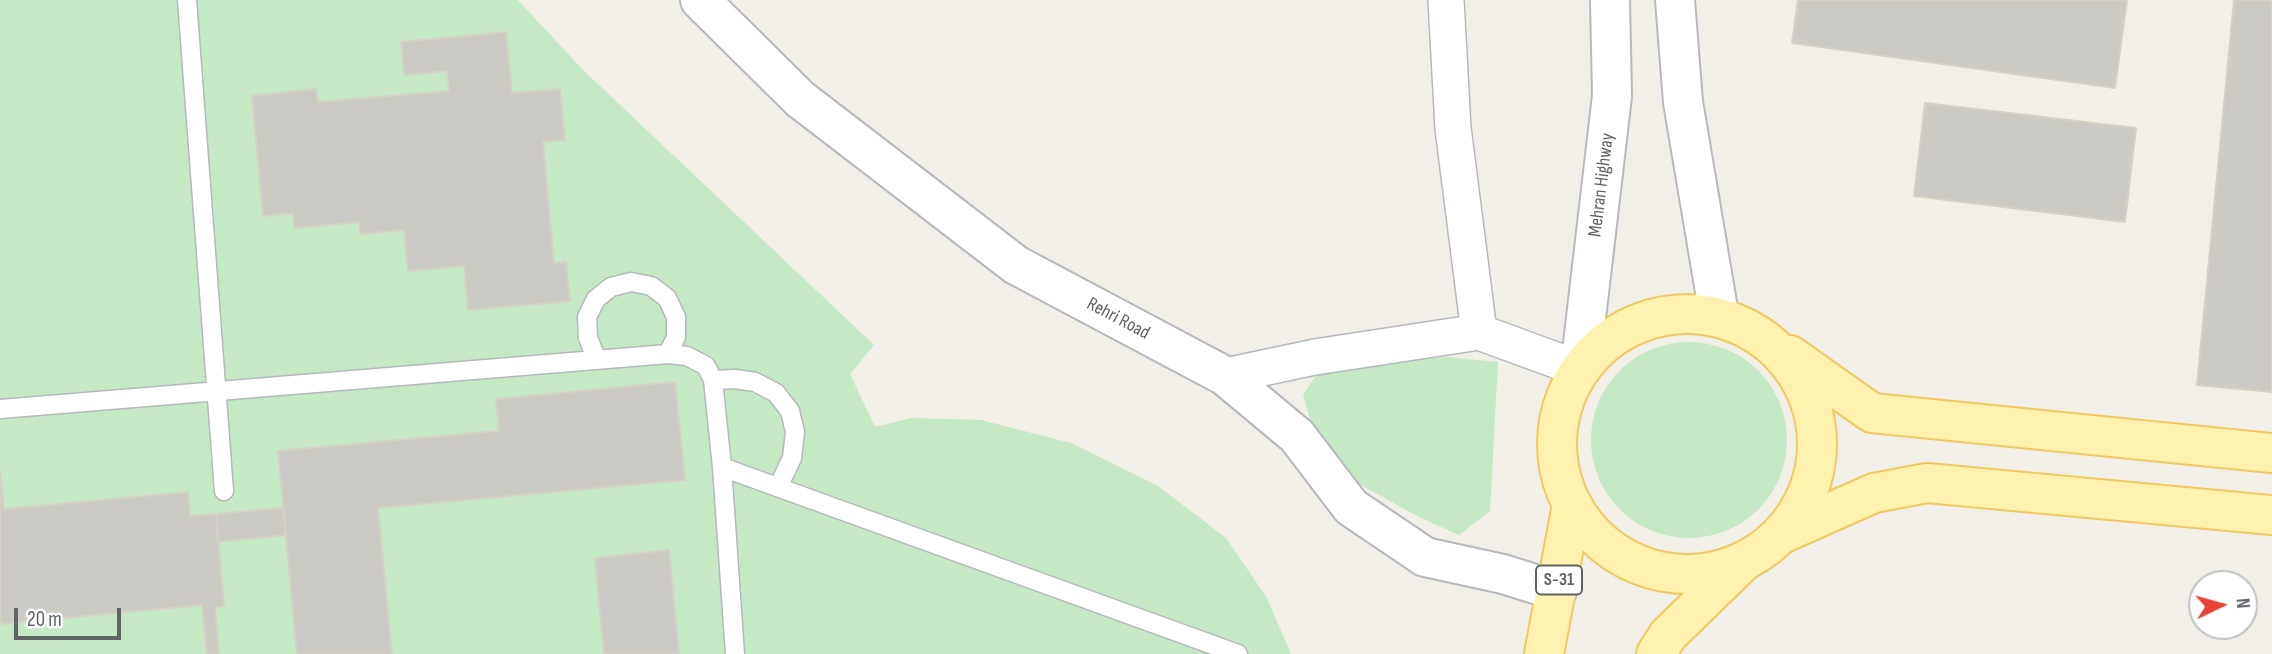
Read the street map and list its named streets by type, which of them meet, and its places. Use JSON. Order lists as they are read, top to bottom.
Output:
{
  "streets": {
    "main road": ["S-31"],
    "street": ["Mehran Highway", "Rehri Road"]
  },
  "crossings": [
    ["Rehri Road", "S-31"]
  ],
  "scale_bar": "20 m",
  "north": "right"
}
